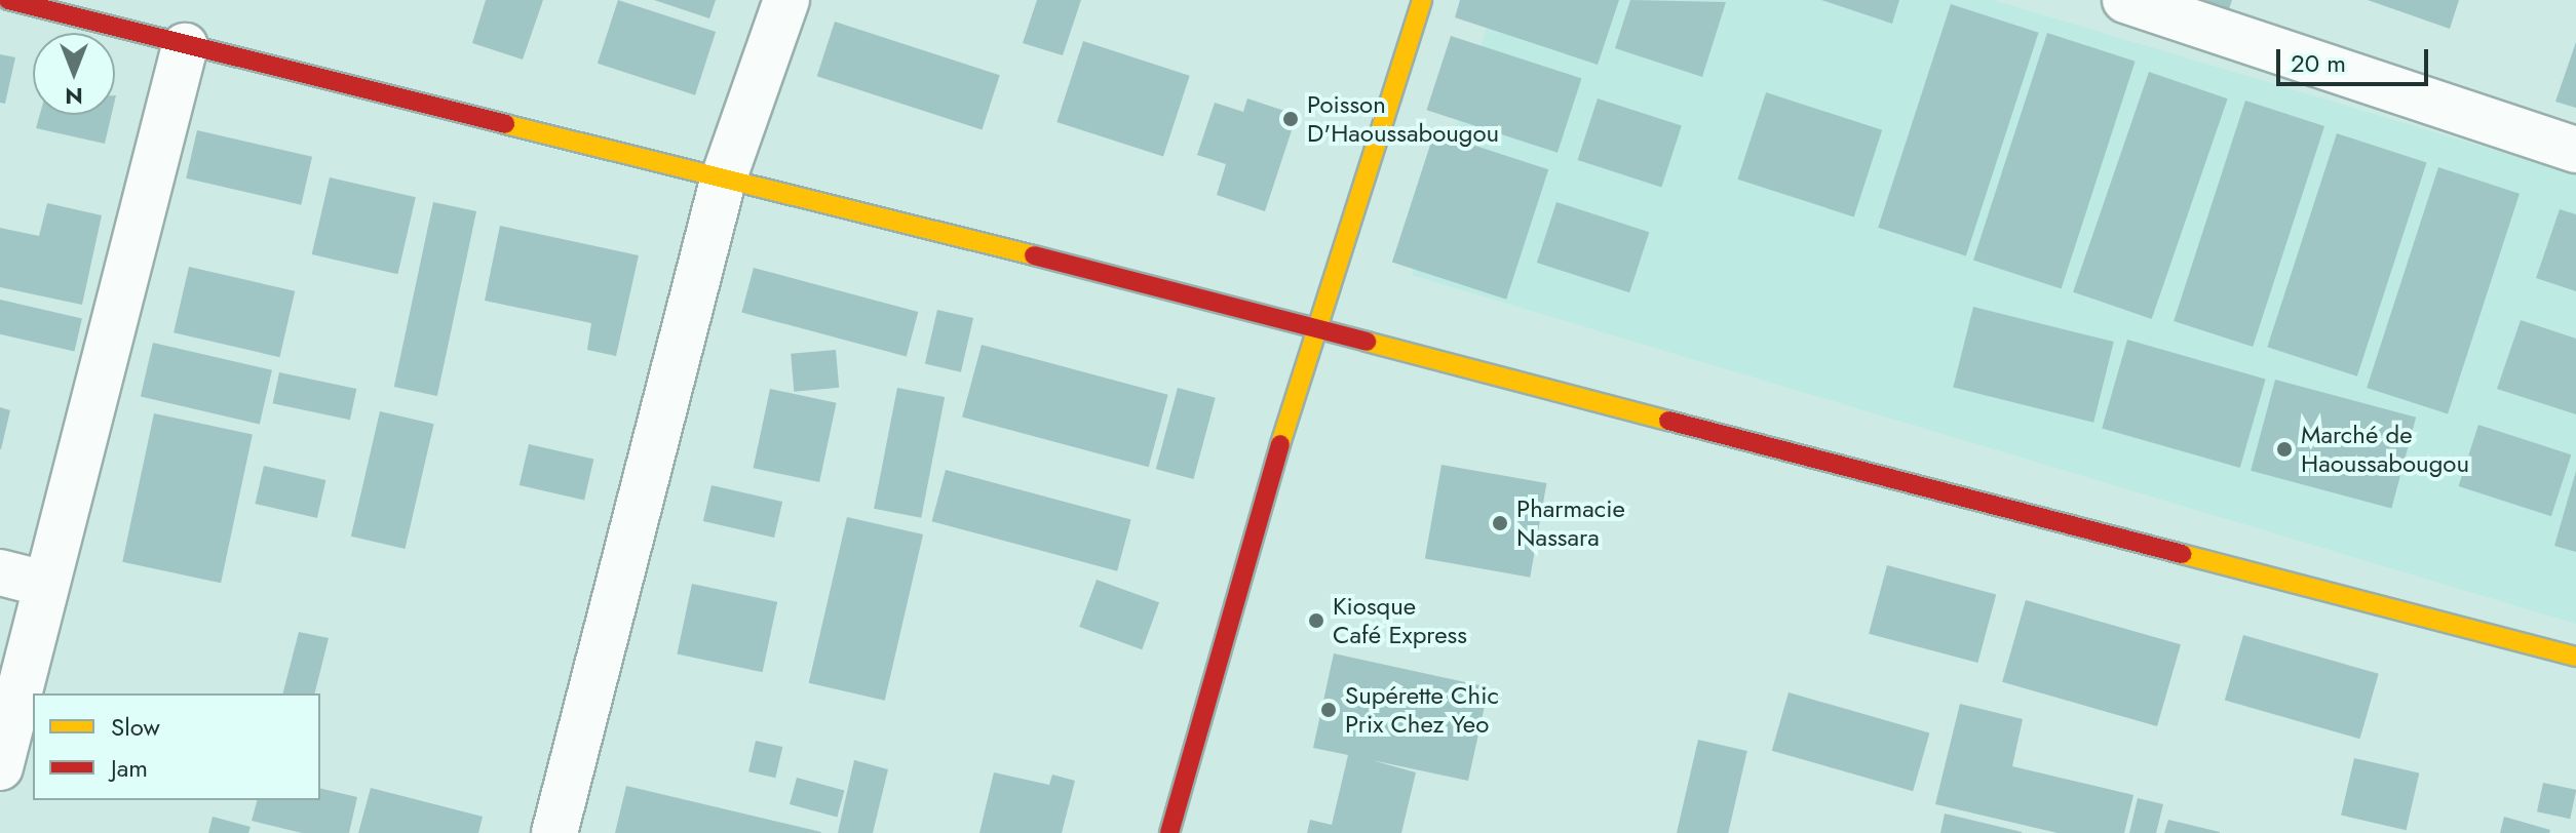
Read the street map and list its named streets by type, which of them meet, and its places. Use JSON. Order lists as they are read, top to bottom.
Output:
{
  "places": [
    "Poisson D'Haoussabougou",
    "Marché de Haoussabougou",
    "Pharmacie Nassara",
    "Kiosque Café Express",
    "Supérette Chic Prix Chez Yeo"
  ],
  "legend": ["Slow", "Jam"],
  "scale_bar": "20 m",
  "north": "bottom"
}
